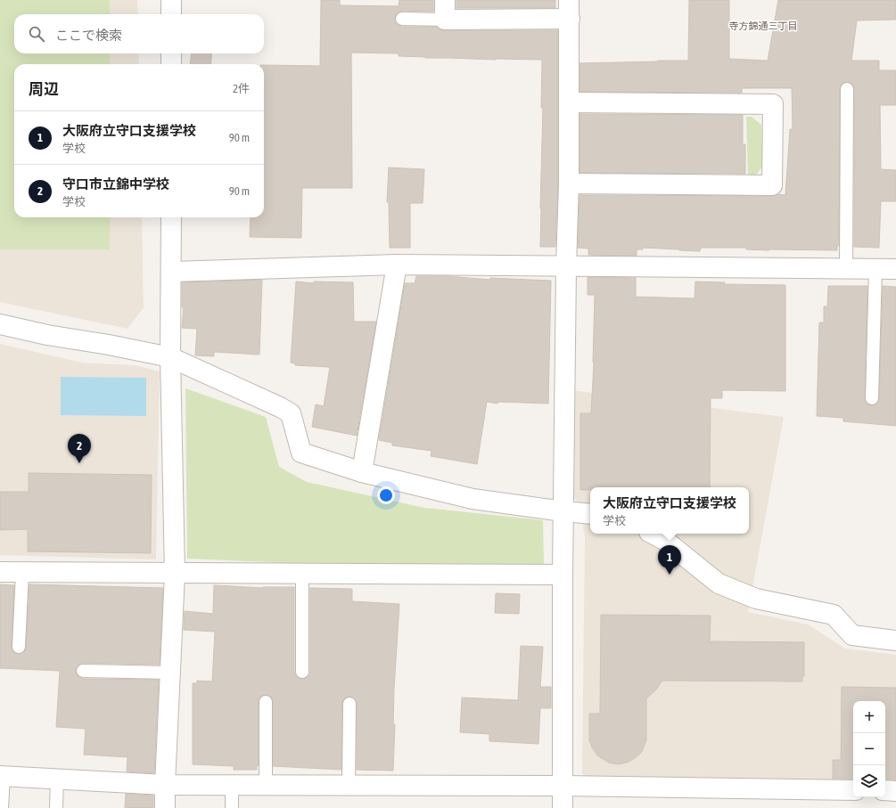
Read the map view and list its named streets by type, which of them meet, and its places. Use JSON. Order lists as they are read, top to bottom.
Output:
{
  "districts": ["寺方錦通三丁目"],
  "page": {
    "search": "ここで検索",
    "heading": ["周辺", "2件"],
    "list": [
      {
        "mark": "1",
        "name": "大阪府立守口支援学校",
        "note": "学校",
        "value": "90 m"
      },
      {
        "mark": "2",
        "name": "守口市立錦中学校",
        "note": "学校",
        "value": "90 m"
      }
    ],
    "pins": ["2", "1"],
    "popup": ["大阪府立守口支援学校", "学校"],
    "map_buttons": ["+", "−"]
  }
}
